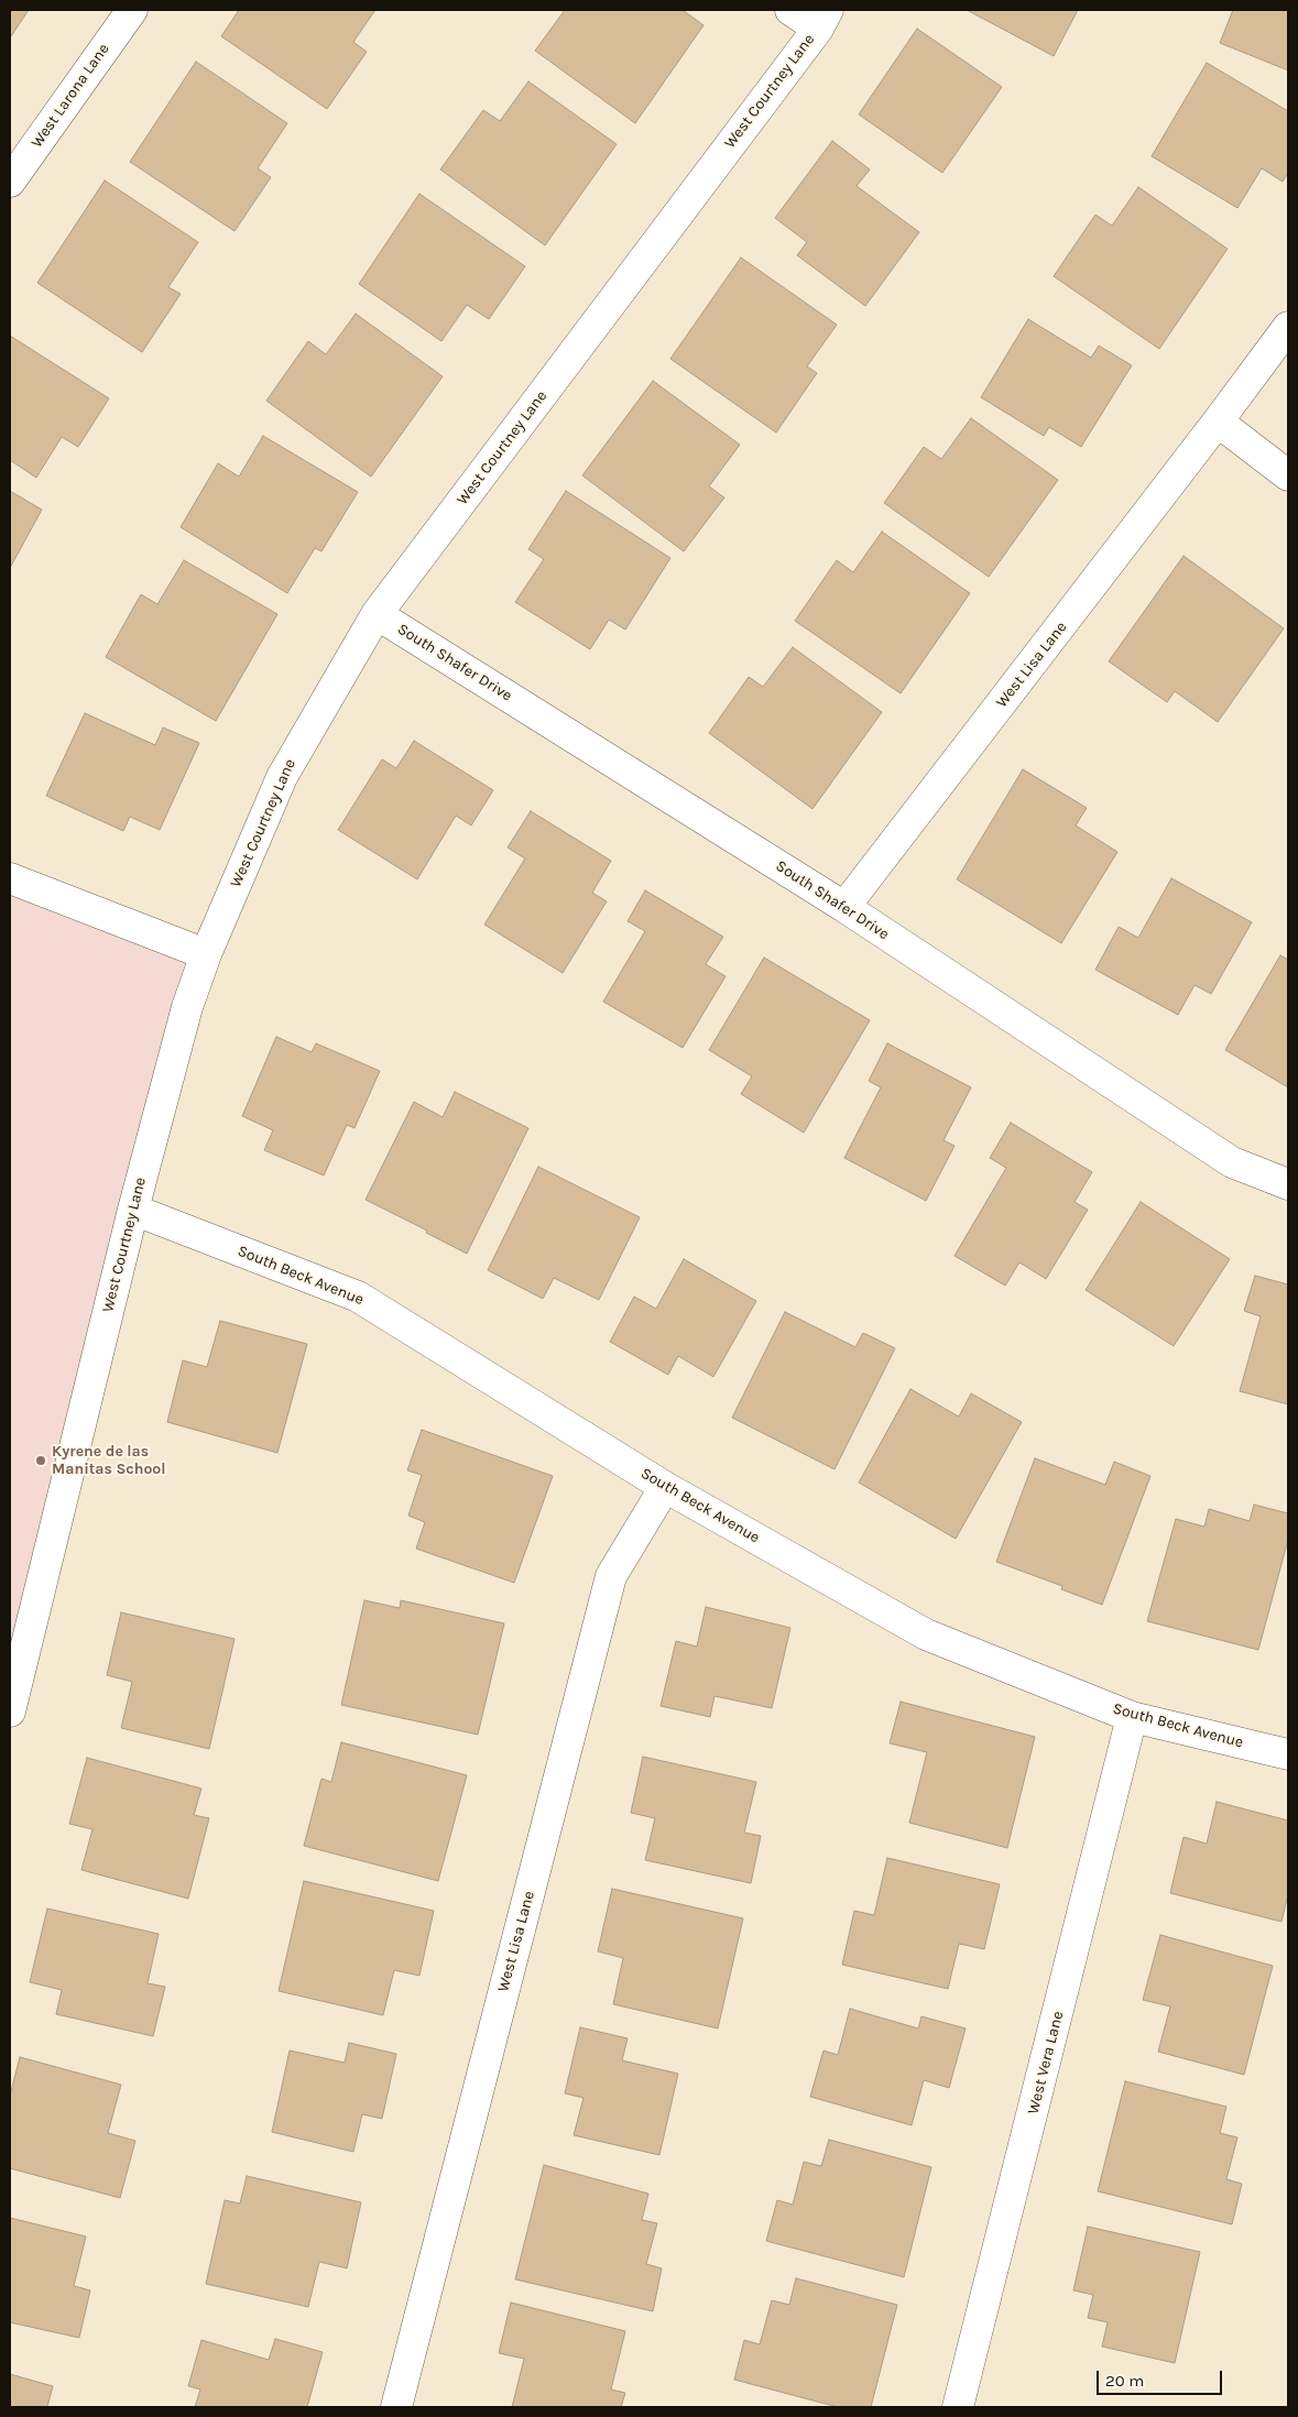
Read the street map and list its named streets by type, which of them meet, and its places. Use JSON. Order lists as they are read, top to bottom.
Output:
{
  "streets": {
    "street": [
      "West Courtney Lane",
      "West Larona Lane",
      "South Shafer Drive",
      "West Lisa Lane",
      "South Beck Avenue",
      "West Vera Lane"
    ]
  },
  "crossings": [
    ["West Courtney Lane", "South Shafer Drive"],
    ["West Courtney Lane", "South Beck Avenue"],
    ["South Shafer Drive", "West Lisa Lane"],
    ["West Lisa Lane", "South Beck Avenue"],
    ["South Beck Avenue", "West Vera Lane"]
  ],
  "places": ["Kyrene de las Manitas School"],
  "scale_bar": "20 m"
}
